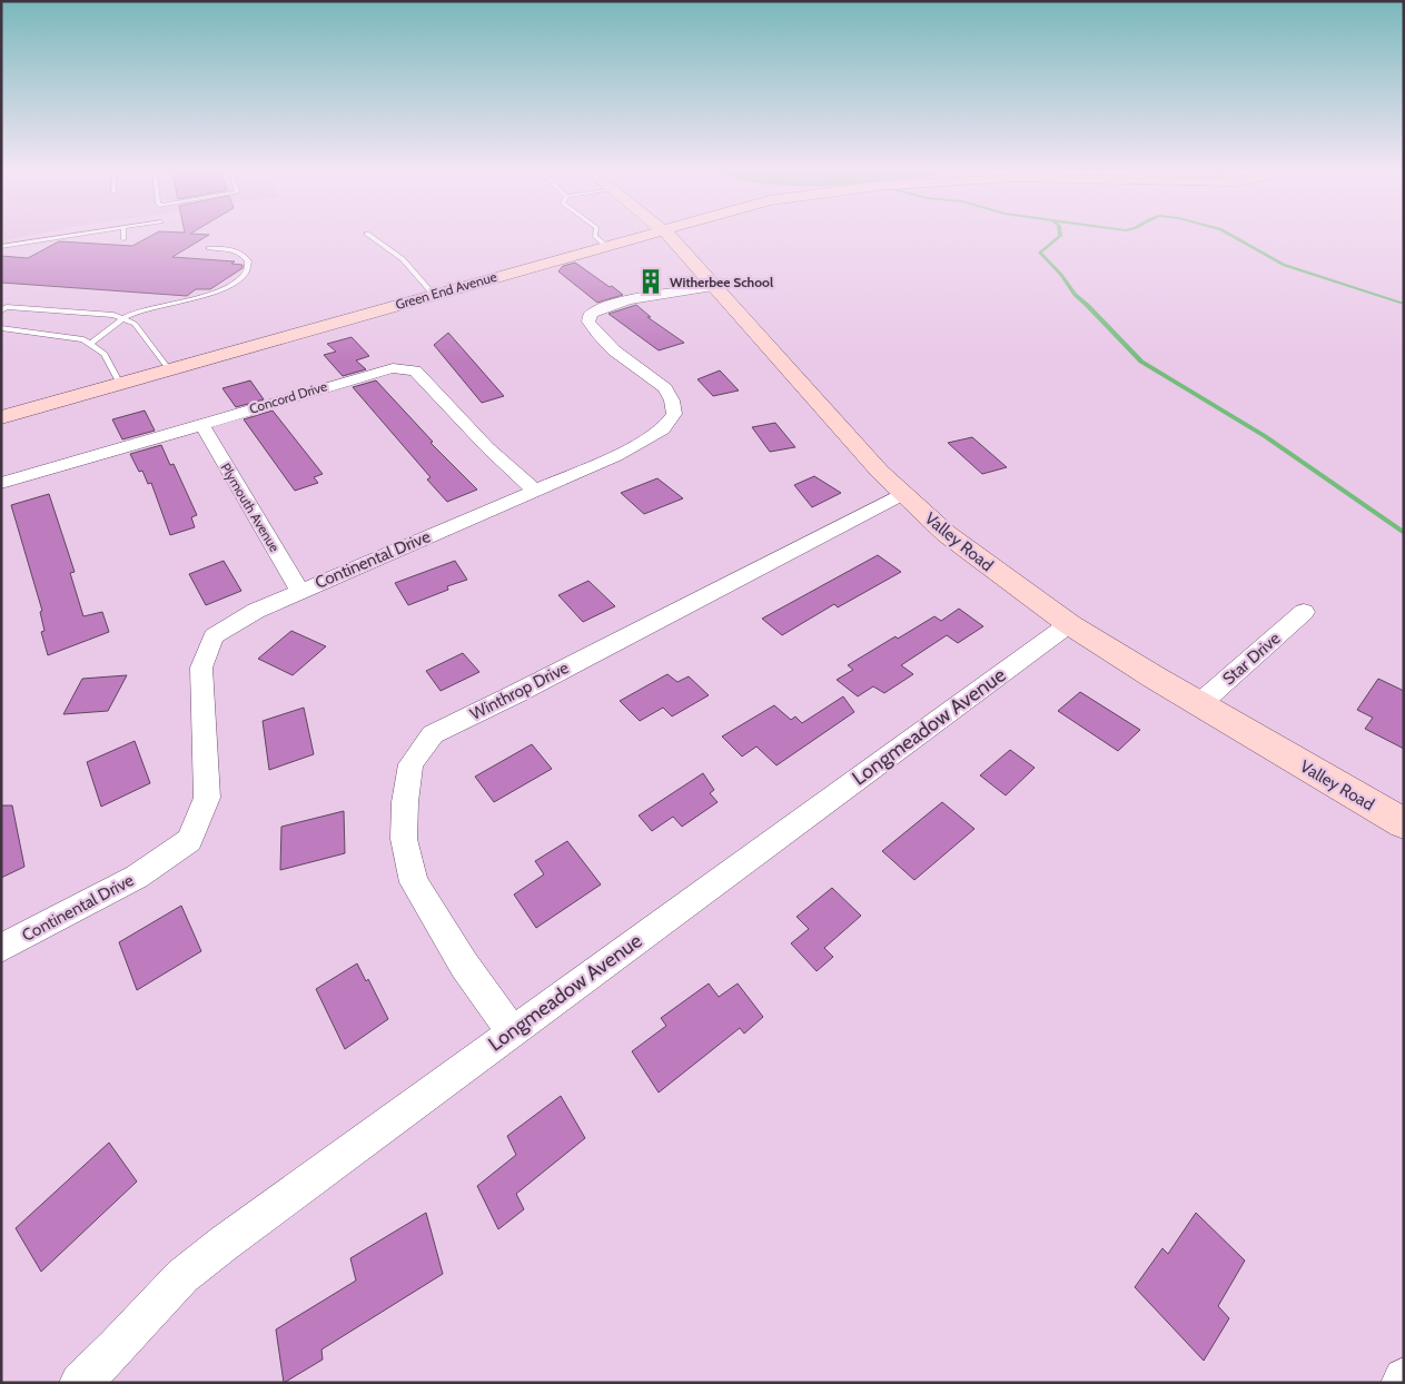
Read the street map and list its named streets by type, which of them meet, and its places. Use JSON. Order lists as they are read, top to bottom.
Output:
{
  "streets": {
    "main road": ["Green End Avenue", "Valley Road"],
    "street": [
      "Concord Drive",
      "Plymouth Avenue",
      "Continental Drive",
      "Star Drive",
      "Winthrop Drive",
      "Longmeadow Avenue"
    ]
  },
  "crossings": [
    ["Concord Drive", "Plymouth Avenue"],
    ["Concord Drive", "Continental Drive"],
    ["Plymouth Avenue", "Continental Drive"],
    ["Valley Road", "Continental Drive"],
    ["Valley Road", "Star Drive"],
    ["Valley Road", "Winthrop Drive"],
    ["Valley Road", "Longmeadow Avenue"],
    ["Winthrop Drive", "Longmeadow Avenue"]
  ],
  "places": {
    "building": ["Witherbee School"]
  }
}
